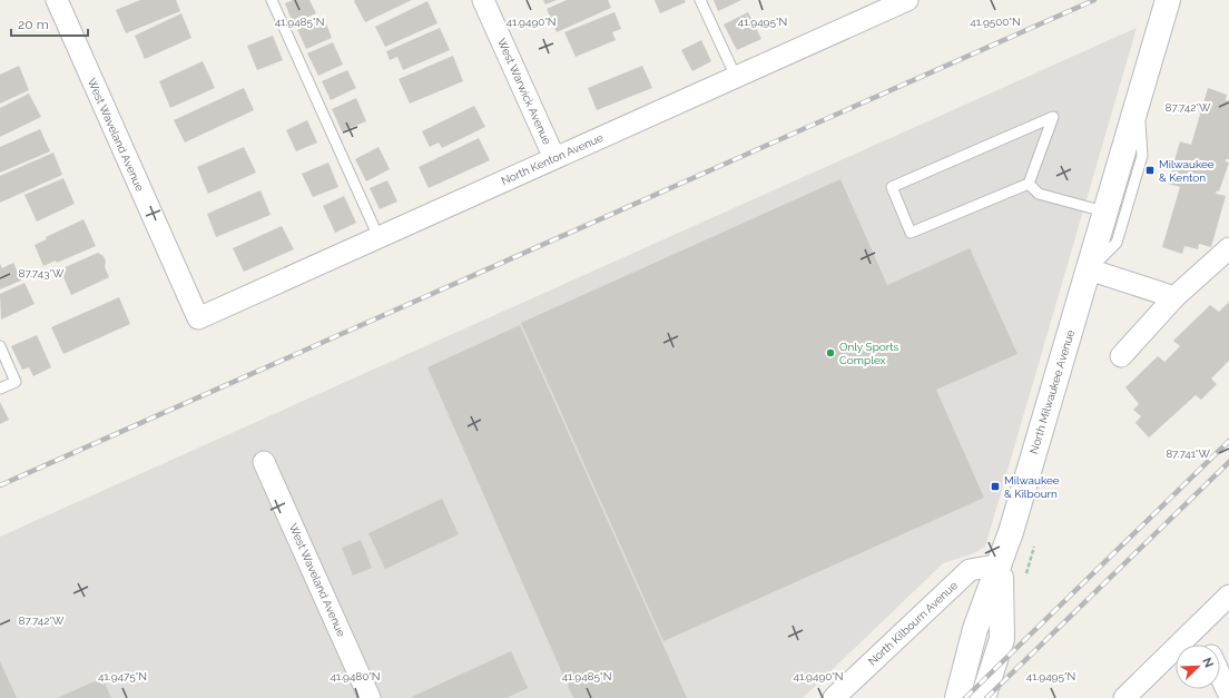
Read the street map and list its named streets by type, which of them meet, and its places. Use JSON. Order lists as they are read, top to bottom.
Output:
{
  "streets": {
    "main road": ["North Milwaukee Avenue"],
    "street": [
      "West Warwick Avenue",
      "West Waveland Avenue",
      "North Kenton Avenue",
      "North Kilbourn Avenue"
    ]
  },
  "crossings": [
    ["West Warwick Avenue", "North Kenton Avenue"],
    ["West Waveland Avenue", "North Kenton Avenue"],
    ["North Milwaukee Avenue", "North Kilbourn Avenue"]
  ],
  "places": {
    "transit": ["Milwaukee & Kenton", "Milwaukee & Kilbourn"],
    "other": ["Only Sports Complex"]
  },
  "scale_bar": "20 m",
  "north": "top right",
  "coordinates": [
    "41.9485°N",
    "41.9490°N",
    "41.9495°N",
    "41.9500°N",
    "87.742°W",
    "87.743°W",
    "87.741°W",
    "41.9475°N",
    "41.9480°N"
  ]
}
